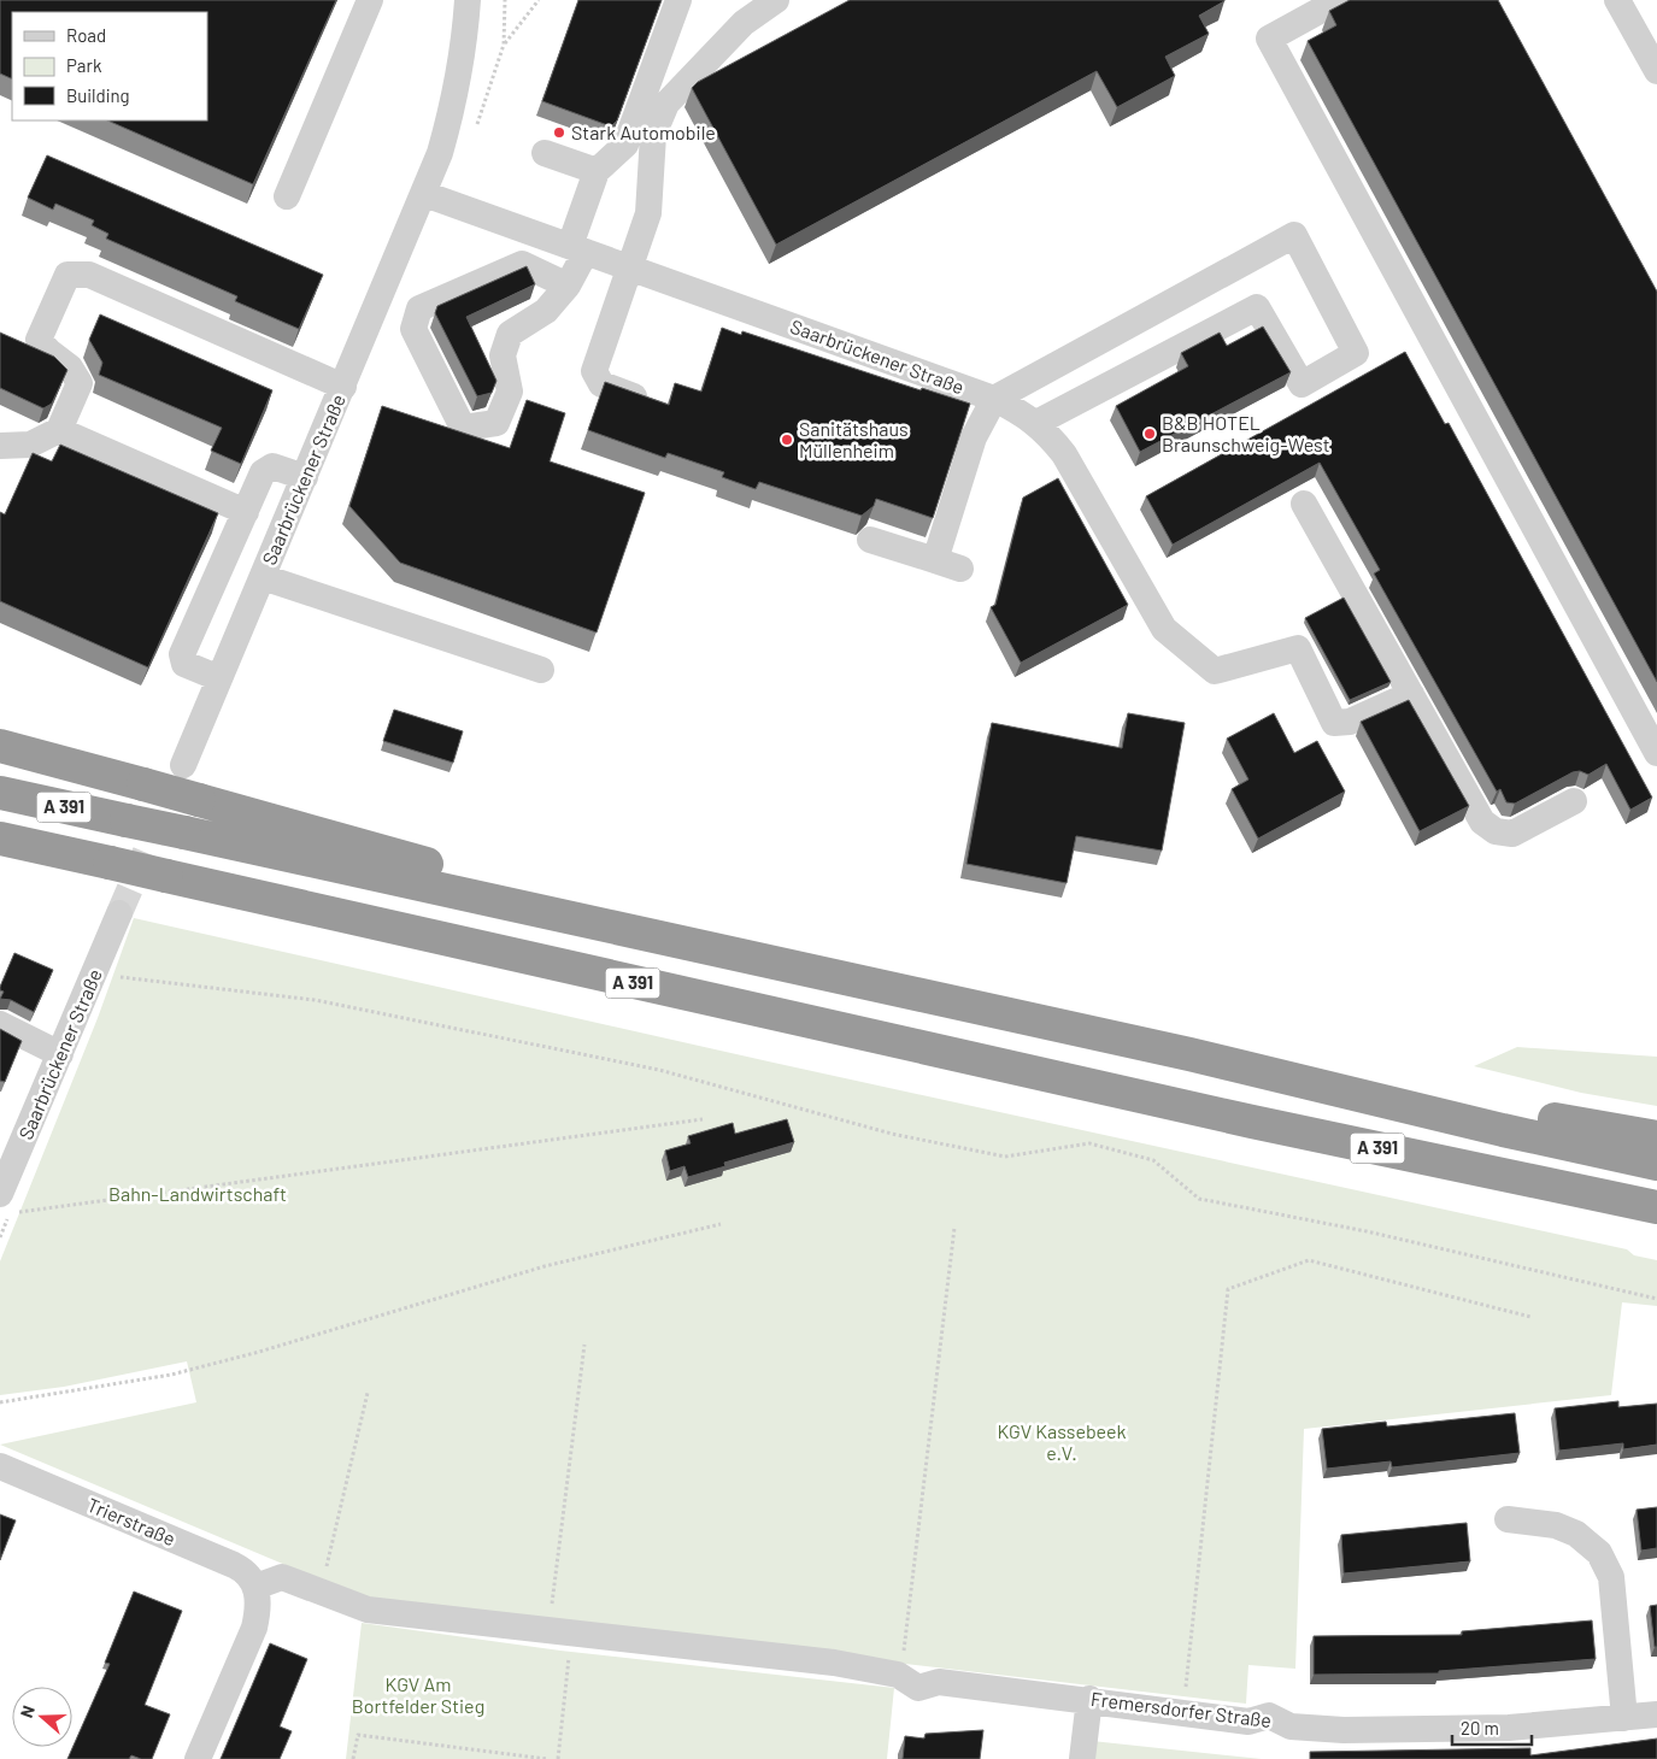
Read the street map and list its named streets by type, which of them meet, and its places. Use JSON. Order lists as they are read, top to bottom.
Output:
{
  "streets": {
    "highway": ["A 391"],
    "street": ["Saarbrückener Straße", "Trierstraße", "Fremersdorfer Straße"]
  },
  "parks": ["Bahn-Landwirtschaft", "KGV Kassebeek e.V.", "KGV Am Bortfelder Stieg"],
  "places": ["Stark Automobile", "B&B HOTEL Braunschweig-West", "Sanitätshaus Müllenheim"],
  "legend": ["Road", "Park", "Building"],
  "scale_bar": "20 m",
  "north": "left"
}
